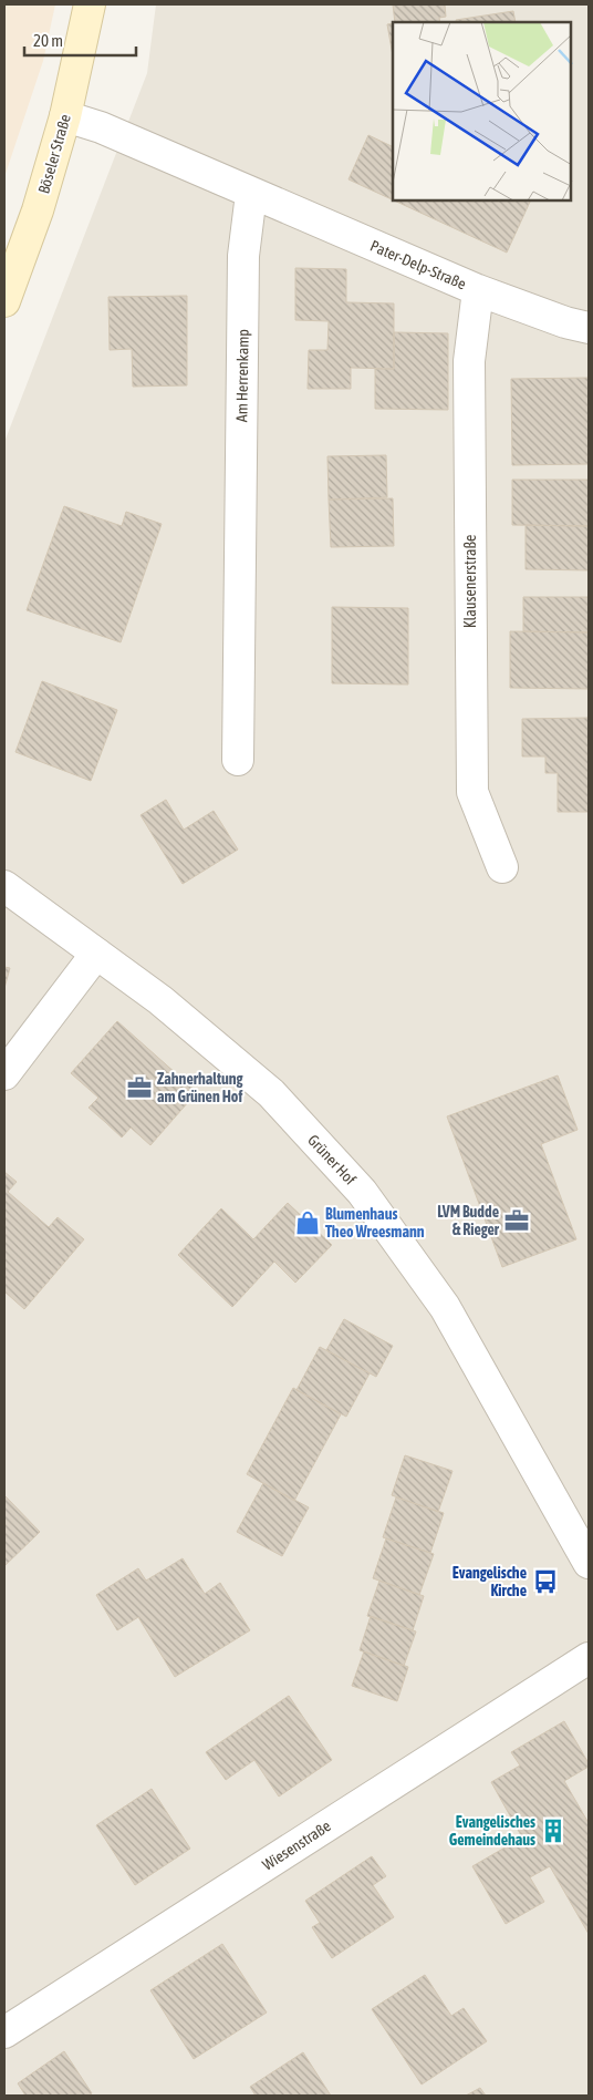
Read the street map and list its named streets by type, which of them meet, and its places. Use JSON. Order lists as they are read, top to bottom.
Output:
{
  "streets": {
    "main road": ["Böseler Straße"],
    "street": [
      "Pater-Delp-Straße",
      "Am Herrenkamp",
      "Klausenerstraße",
      "Grüner Hof",
      "Wiesenstraße"
    ]
  },
  "crossings": [
    ["Pater-Delp-Straße", "Am Herrenkamp"],
    ["Pater-Delp-Straße", "Klausenerstraße"]
  ],
  "places": {
    "office": ["Zahnerhaltung am Grünen Hof", "LVM Budde & Rieger"],
    "shop": ["Blumenhaus Theo Wreesmann"],
    "bus stop": ["Evangelische Kirche"],
    "building": ["Evangelisches Gemeindehaus"]
  },
  "scale_bar": "20 m"
}
